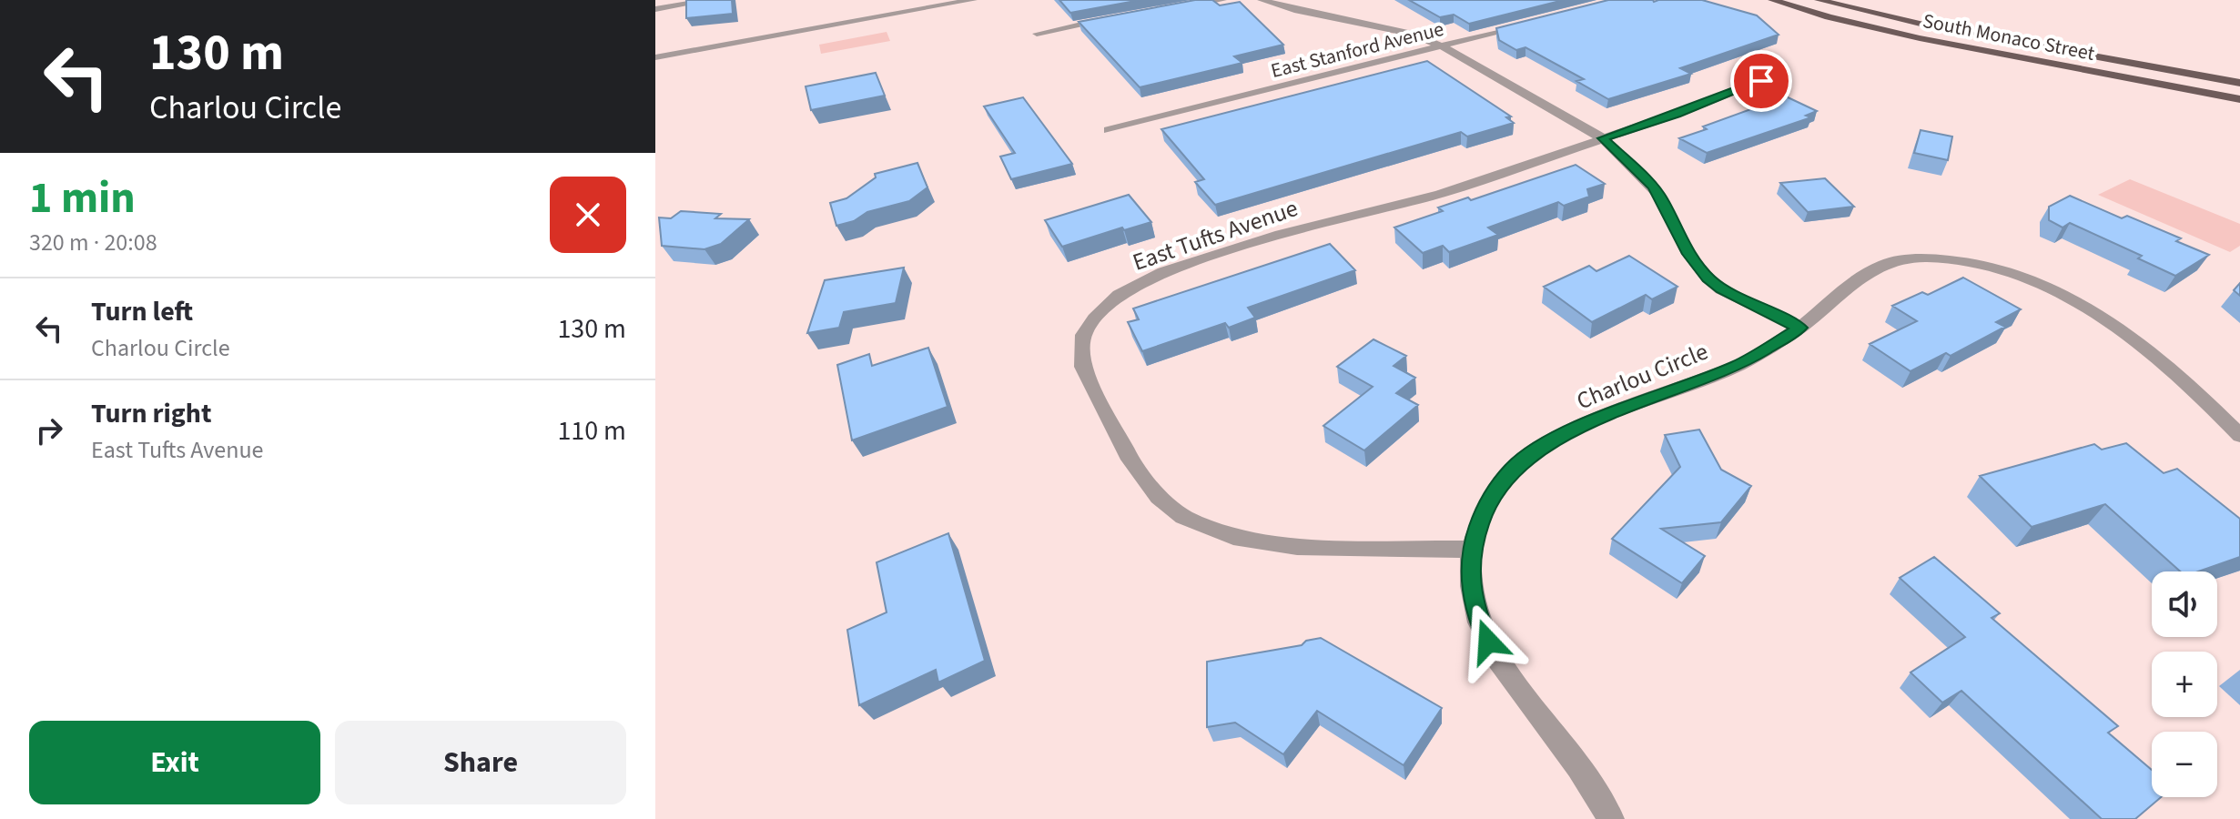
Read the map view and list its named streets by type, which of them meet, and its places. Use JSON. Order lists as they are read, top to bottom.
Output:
{
  "streets": {
    "main road": ["South Monaco Street"],
    "street": ["East Stanford Avenue", "East Tufts Avenue", "Charlou Circle"]
  },
  "crossings": [
    ["East Tufts Avenue", "Charlou Circle"]
  ],
  "page": {
    "turn": ["130 m", "Charlou Circle"],
    "heading": ["1 min", "320 m · 20:08"],
    "list": [
      {
        "name": "Turn left",
        "note": "Charlou Circle",
        "value": "130 m"
      },
      {
        "name": "Turn right",
        "note": "East Tufts Avenue",
        "value": "110 m"
      }
    ],
    "map_buttons": ["+", "−"],
    "buttons": ["Exit", "Share"]
  }
}
